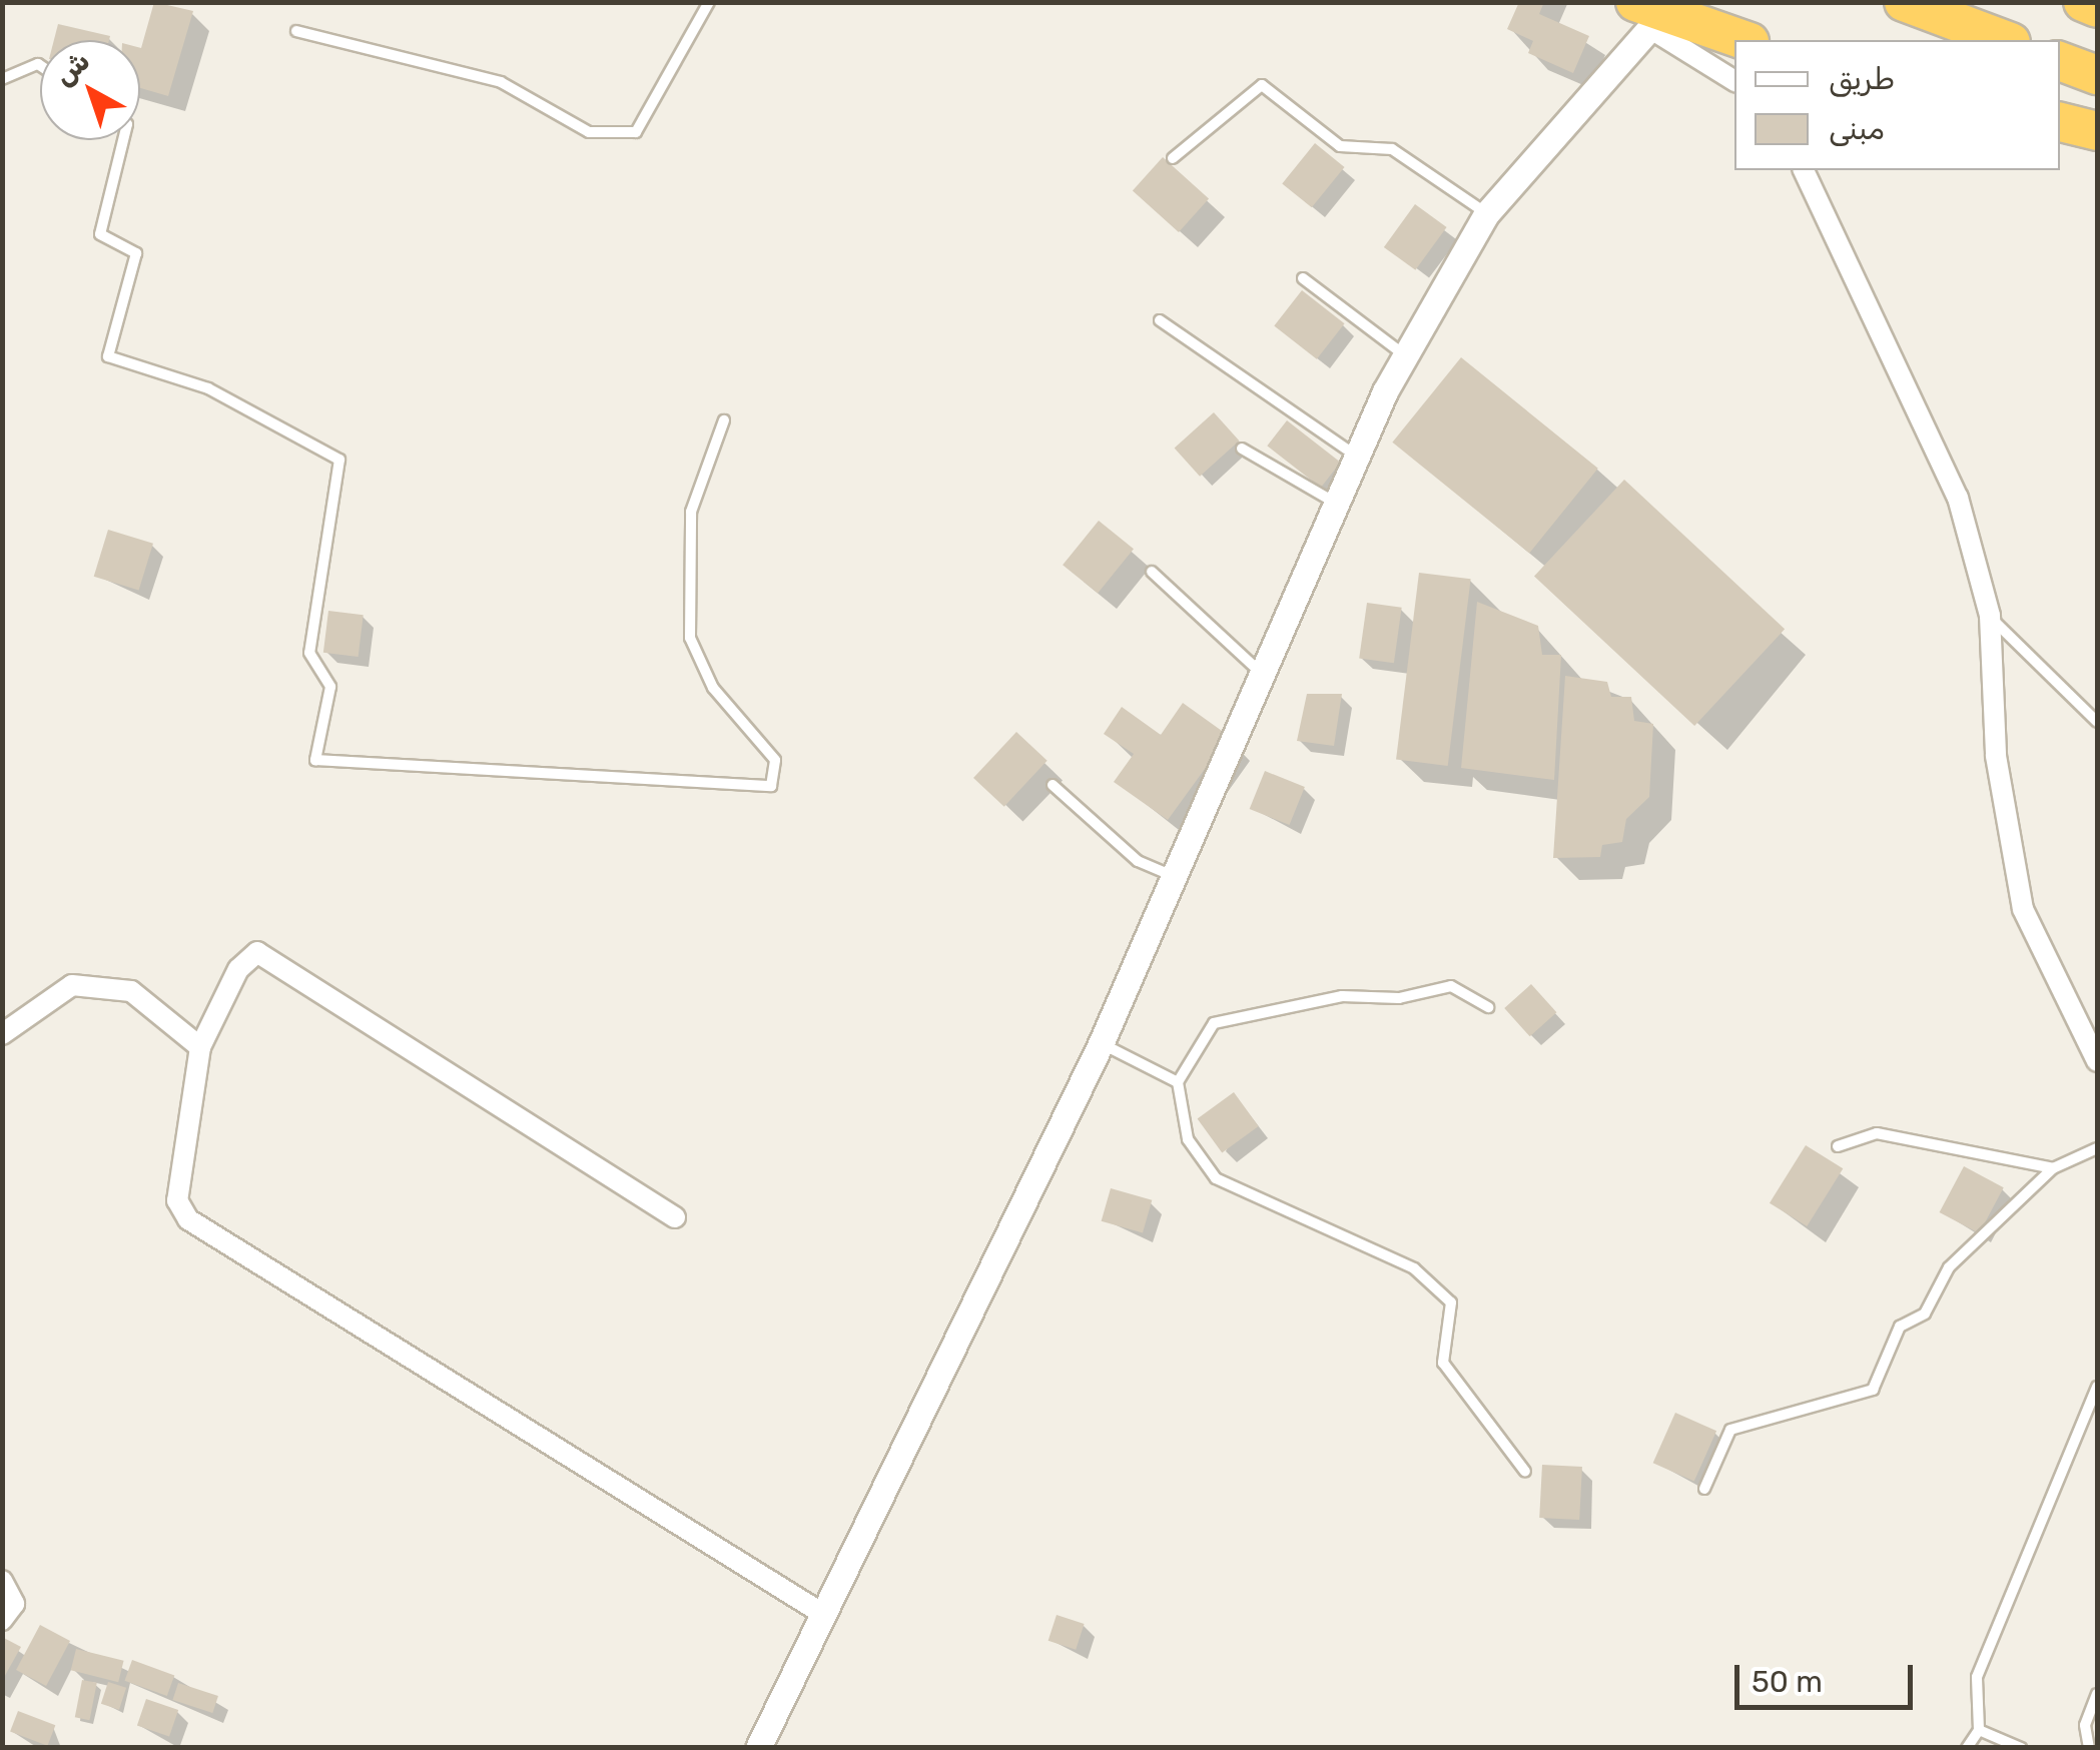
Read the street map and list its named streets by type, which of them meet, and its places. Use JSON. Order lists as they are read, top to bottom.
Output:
{
  "legend": ["طريق", "مبنى"],
  "scale_bar": "50 m",
  "north": "top left"
}
